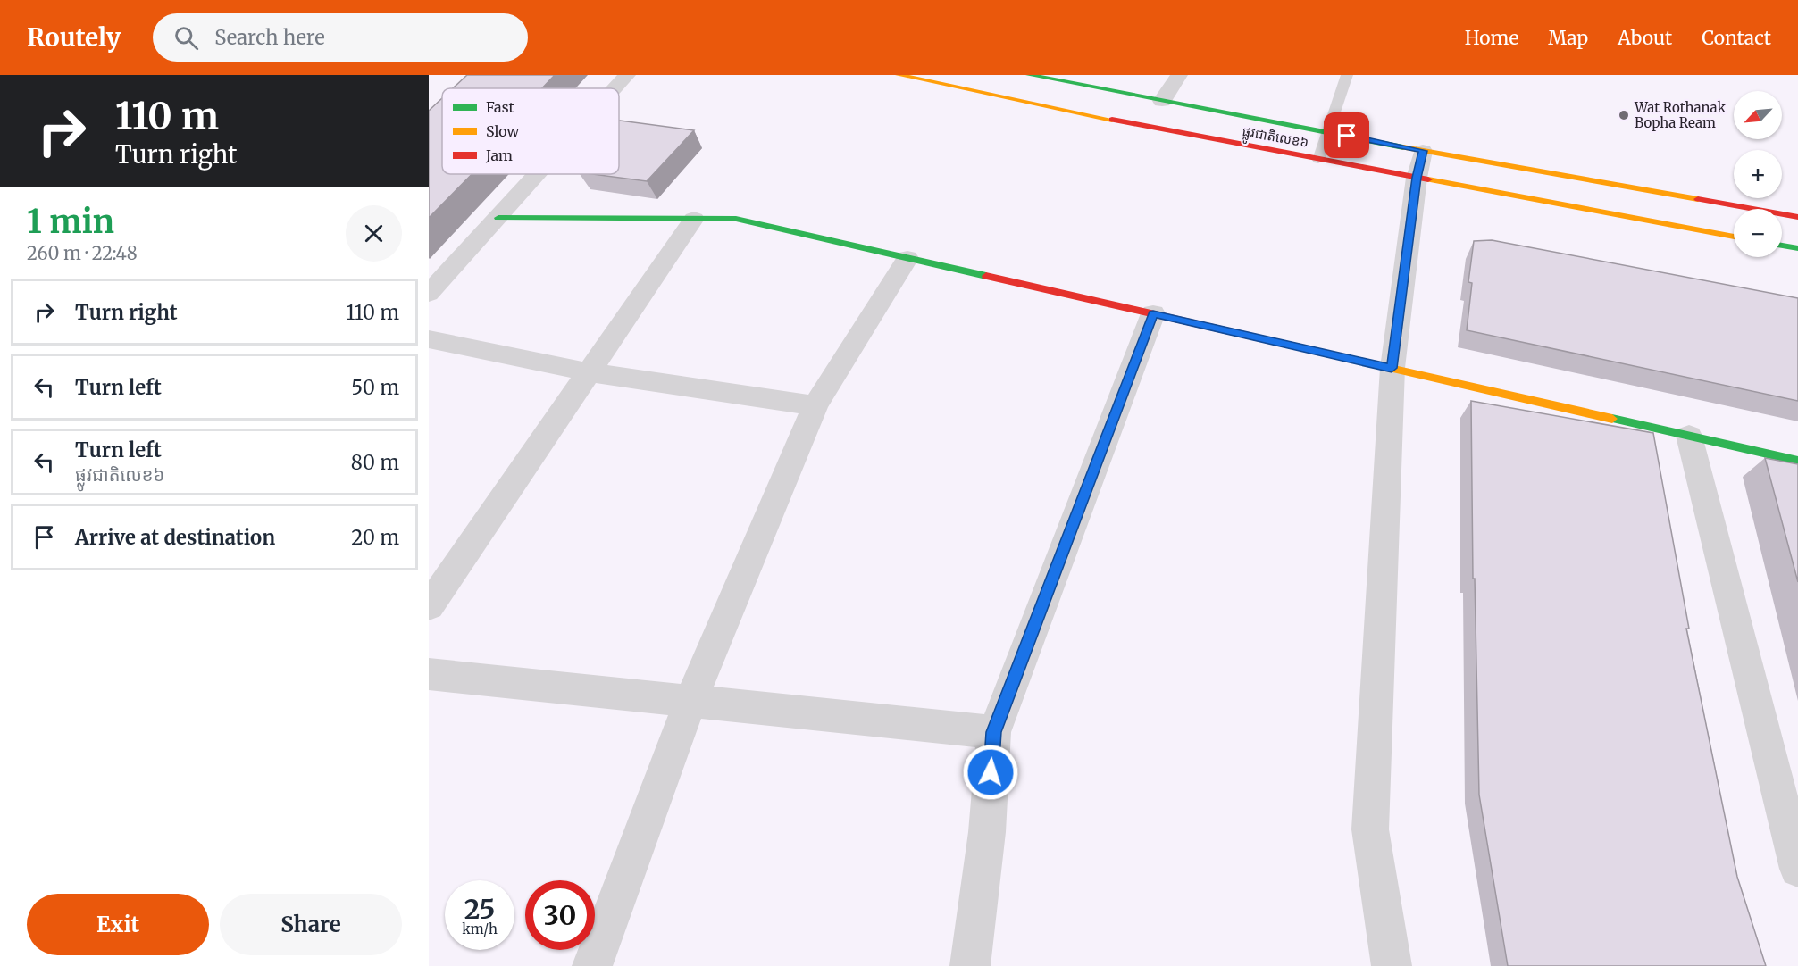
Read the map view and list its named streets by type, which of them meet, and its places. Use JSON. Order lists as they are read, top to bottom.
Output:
{
  "streets": {
    "main road": ["ផ្លូវជាតិលេខ៦"]
  },
  "places": ["Wat Rothanak Bopha Ream"],
  "legend": ["Fast", "Slow", "Jam"],
  "north": "bottom left",
  "page": {
    "header": "Routely",
    "search": "Search here",
    "nav": [
      "Home",
      "Map",
      "About",
      "Contact"
    ],
    "turn": ["110 m", "Turn right"],
    "map_buttons": ["+", "−"],
    "heading": ["1 min", "260 m · 22:48"],
    "list": [
      {
        "name": "Turn right",
        "value": "110 m"
      },
      {
        "name": "Turn left",
        "value": "50 m"
      },
      {
        "name": "Turn left",
        "note": "ផ្លូវជាតិលេខ៦",
        "value": "80 m"
      },
      {
        "name": "Arrive at destination",
        "value": "20 m"
      }
    ],
    "speed": "25 km/h",
    "limit": "30",
    "buttons": ["Exit", "Share"]
  }
}
